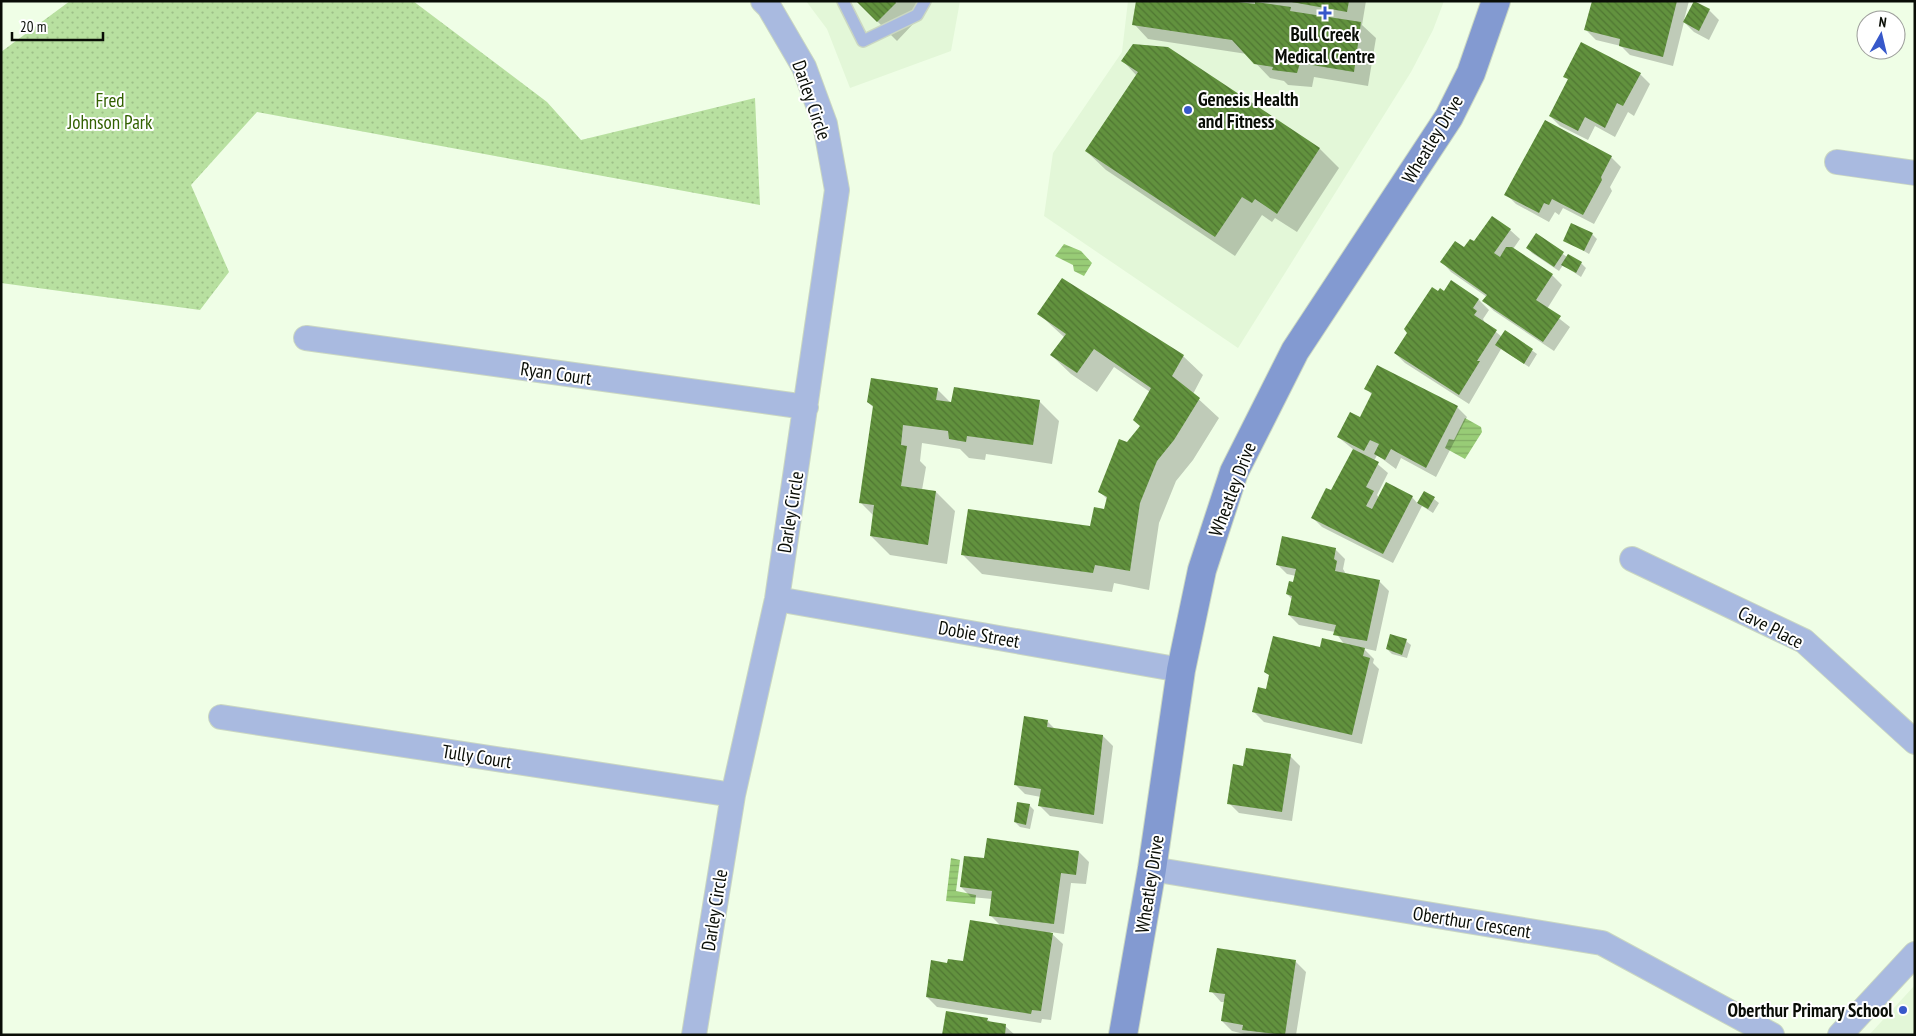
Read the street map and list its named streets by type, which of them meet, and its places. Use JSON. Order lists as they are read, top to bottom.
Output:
{
  "streets": {
    "street": [
      "Darley Circle",
      "Wheatley Drive",
      "Ryan Court",
      "Cave Place",
      "Dobie Street",
      "Tully Court",
      "Oberthur Crescent"
    ]
  },
  "crossings": [
    ["Darley Circle", "Ryan Court"],
    ["Darley Circle", "Dobie Street"],
    ["Darley Circle", "Tully Court"],
    ["Wheatley Drive", "Dobie Street"],
    ["Wheatley Drive", "Oberthur Crescent"]
  ],
  "parks": ["Fred Johnson Park"],
  "places": {
    "health": ["Bull Creek Medical Centre"],
    "other": ["Genesis Health and Fitness", "Oberthur Primary School"]
  },
  "scale_bar": "20 m",
  "north": "top"
}
